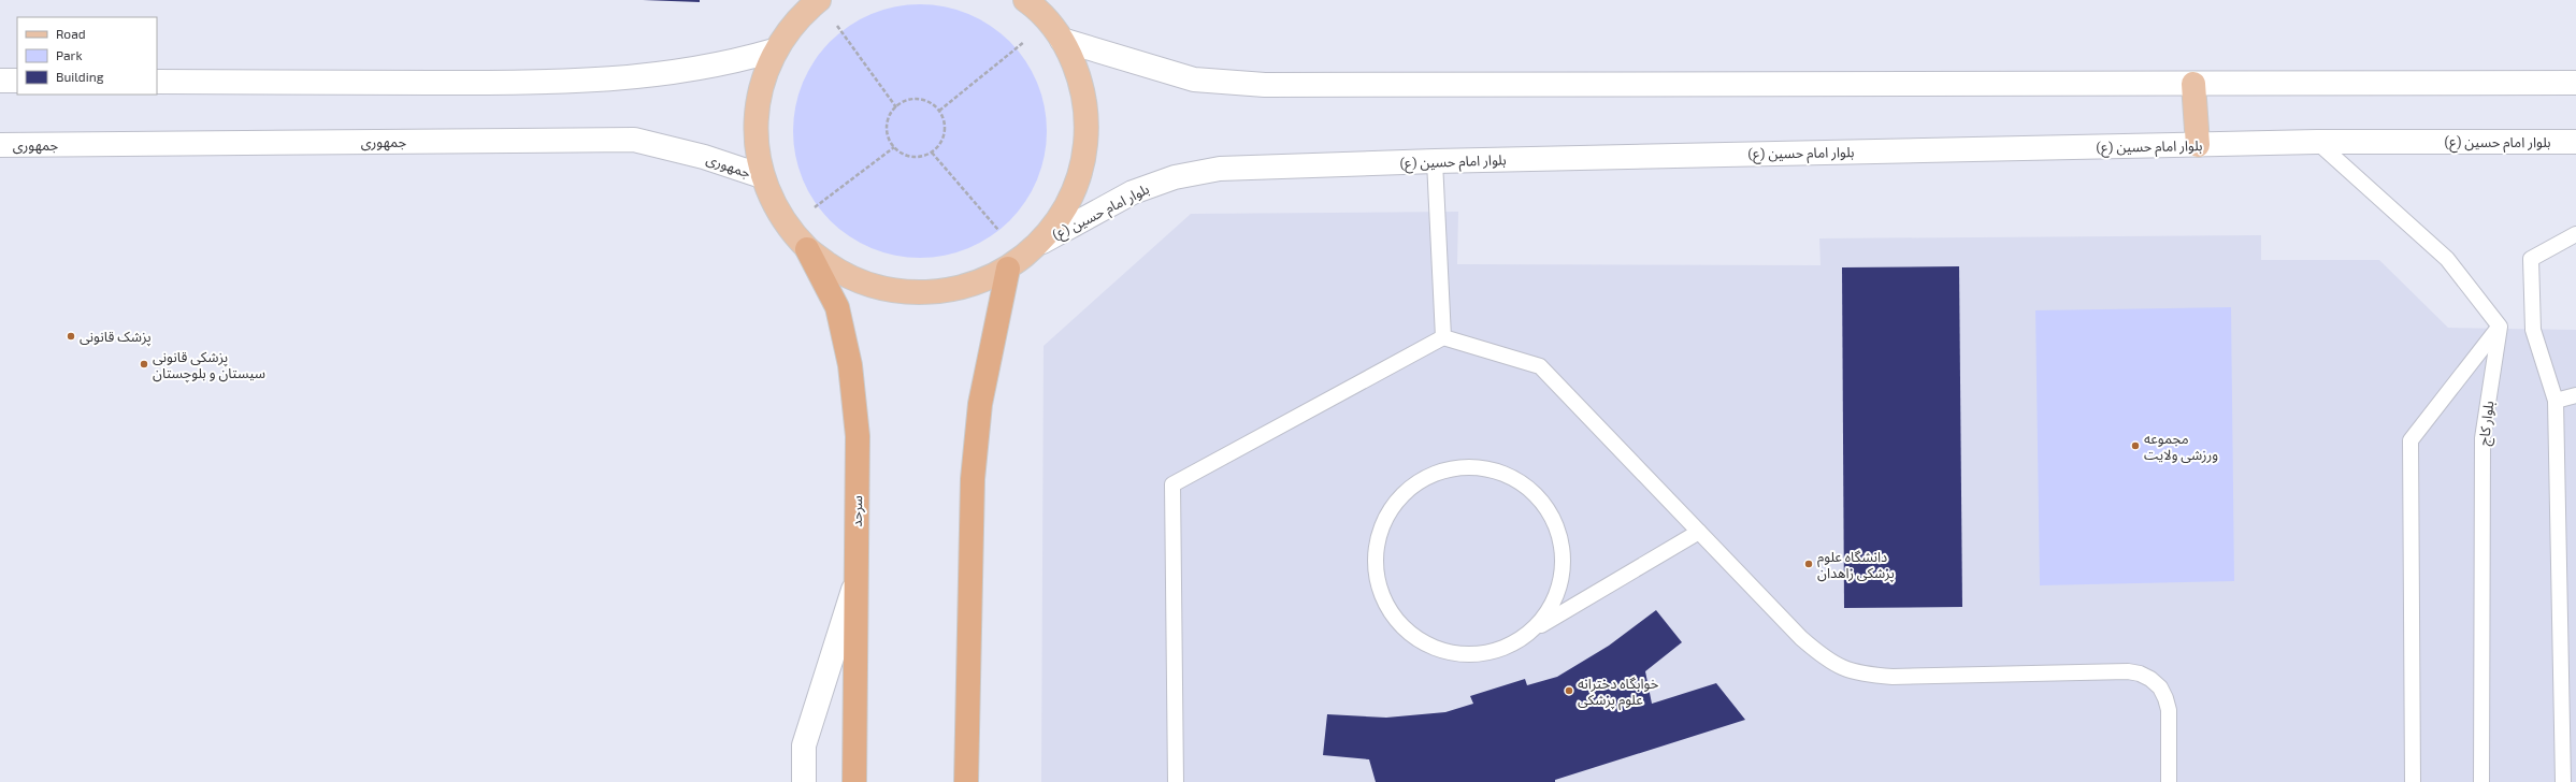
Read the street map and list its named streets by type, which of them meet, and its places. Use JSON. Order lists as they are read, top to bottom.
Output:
{
  "streets": {
    "highway": ["سرحد"],
    "main road": ["جمهوری", "بلوار امام حسین (ع)"],
    "lane": ["بلوار کاج"]
  },
  "places": [
    "پزشک قانونی",
    "پزشکی قانونی سیستان و بلوچستان",
    "مجموعه ورزشی ولایت",
    "دانشگاه علوم پزشکی زاهدان",
    "خوابگاه دخترانه علوم پزشکی"
  ],
  "legend": ["Road", "Park", "Building"]
}
